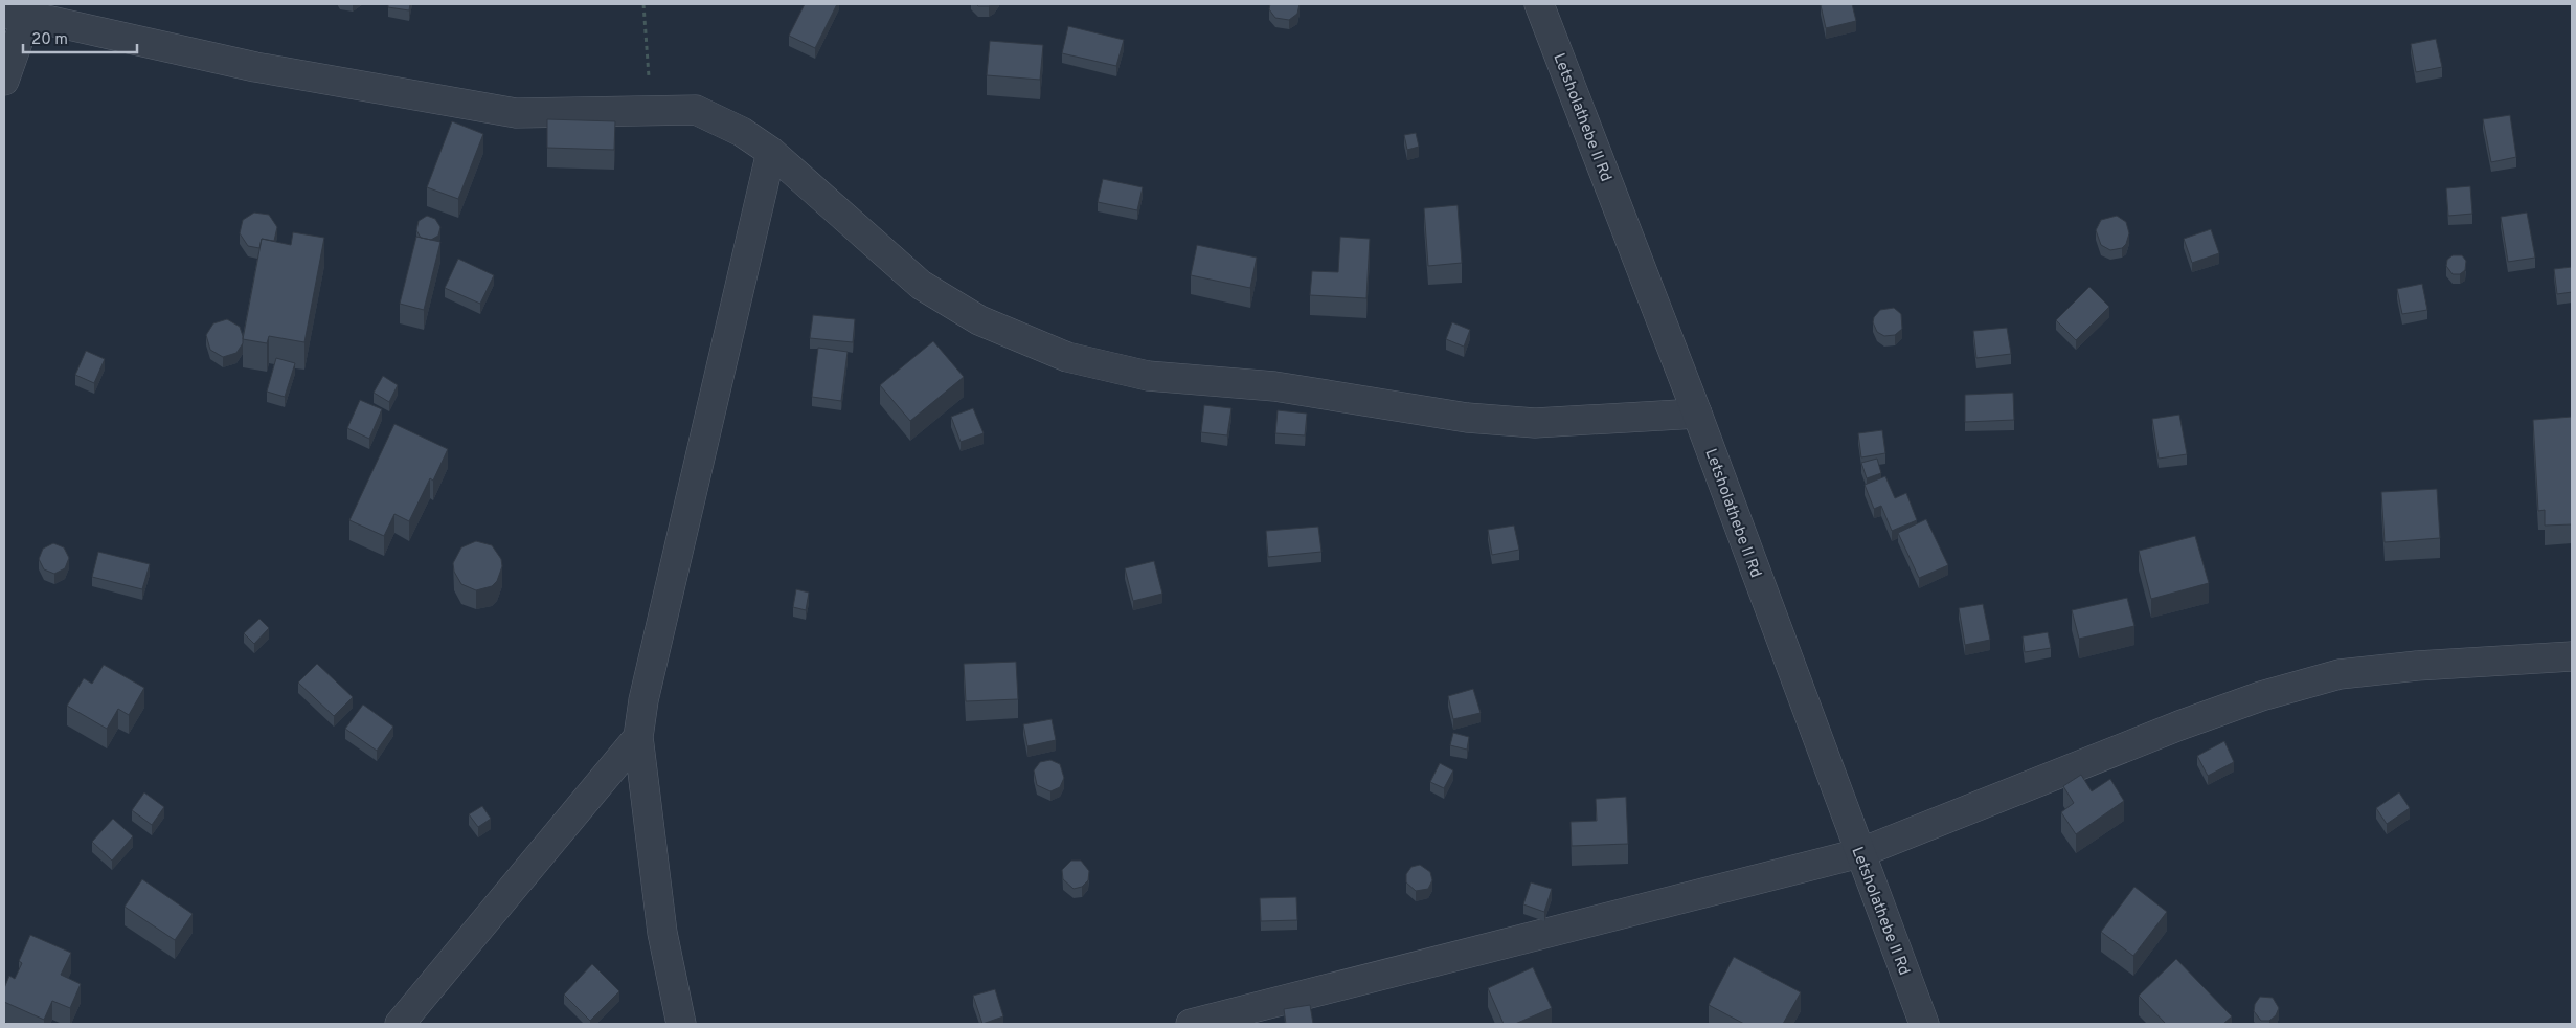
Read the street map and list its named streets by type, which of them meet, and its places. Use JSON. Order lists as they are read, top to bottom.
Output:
{
  "streets": {
    "street": ["Letsholathebe II Rd"]
  },
  "scale_bar": "20 m"
}
